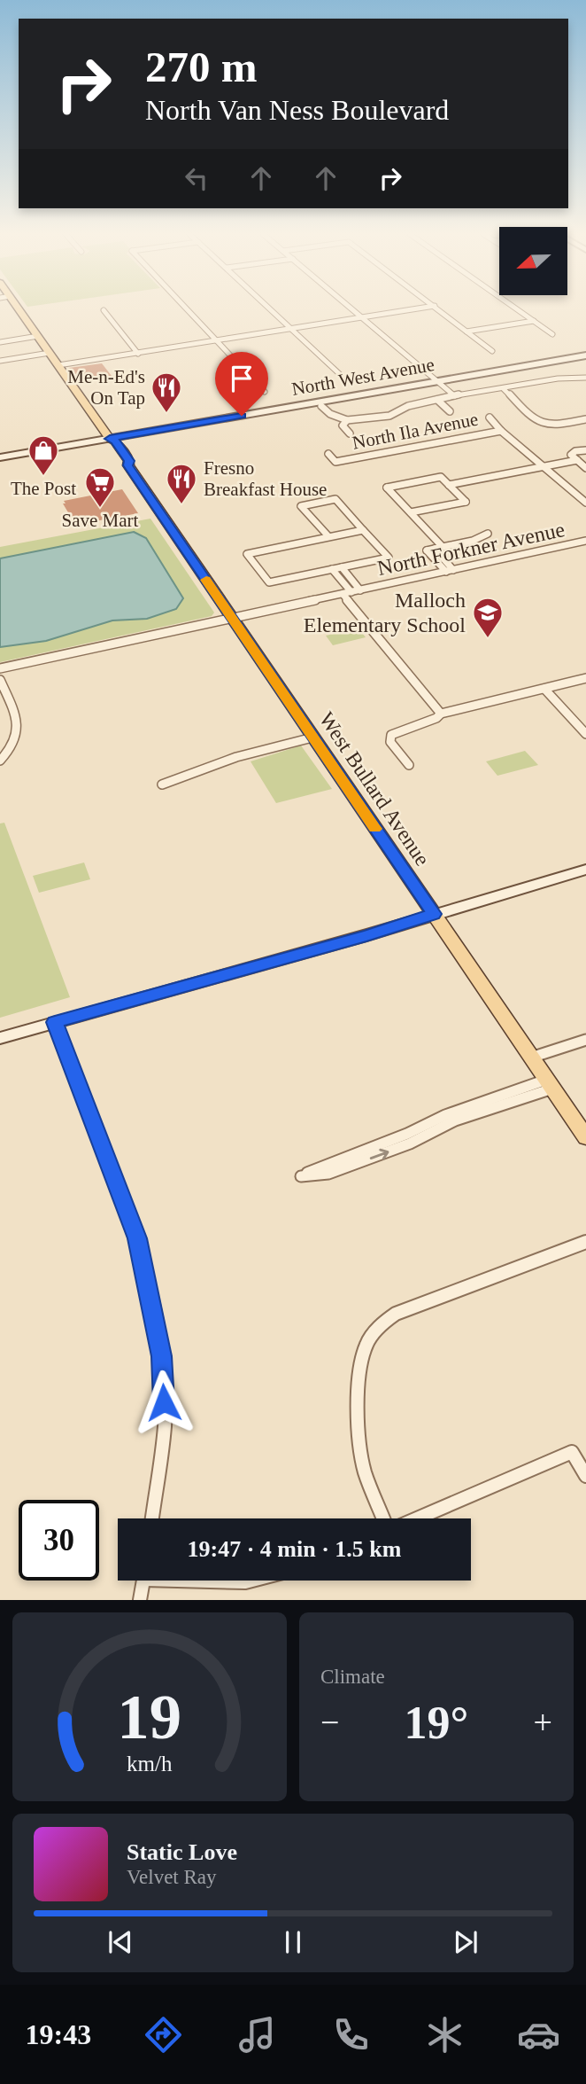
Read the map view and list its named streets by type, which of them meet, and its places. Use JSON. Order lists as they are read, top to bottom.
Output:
{
  "streets": {
    "main road": ["North West Avenue", "West Bullard Avenue"],
    "street": ["North Ila Avenue", "North Forkner Avenue"]
  },
  "crossings": [
    ["North West Avenue", "West Bullard Avenue"],
    ["North Forkner Avenue", "West Bullard Avenue"]
  ],
  "places": {
    "restaurant": ["Me-n-Ed's On Tap", "Fresno Breakfast House"],
    "shop": ["The Post"],
    "supermarket": ["Save Mart"],
    "school or university": ["Malloch Elementary School"]
  },
  "north": "left",
  "page": {
    "turn": ["270 m", "North Van Ness Boulevard"],
    "limit": "30",
    "trip": "19:47 · 4 min · 1.5 km",
    "tile": "Climate",
    "heat": ["−", "19°", "+"],
    "song": ["Static Love", "Velvet Ray"],
    "tabs": "19:43",
    "gauge": ["19", "km/h"]
  }
}
